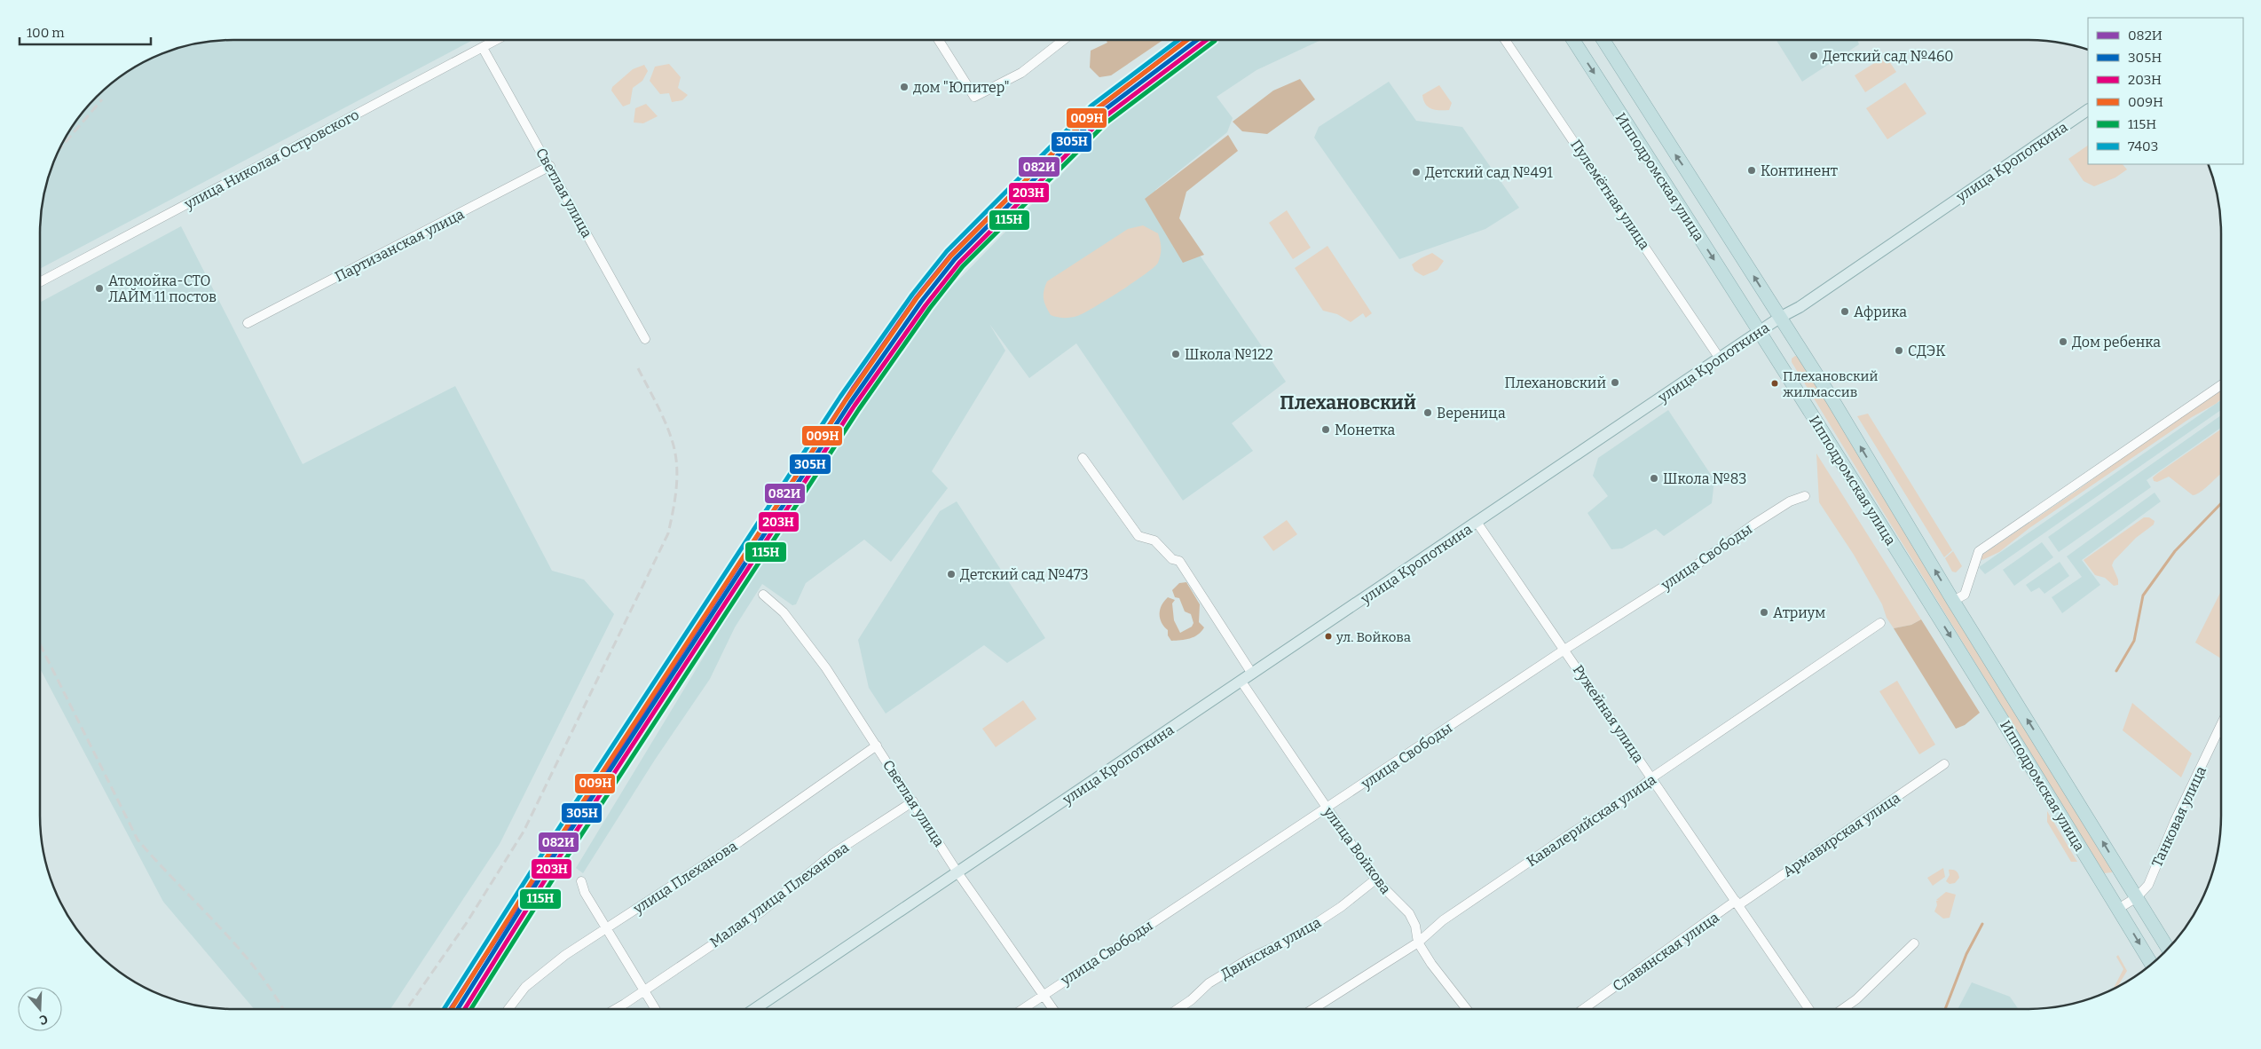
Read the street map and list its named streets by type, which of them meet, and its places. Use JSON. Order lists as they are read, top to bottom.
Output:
{
  "streets": {
    "highway": ["Ипподромская улица"],
    "main road": ["улица Кропоткина"],
    "street": [
      "улица Николая Островского",
      "Светлая улица",
      "Пулемётная улица",
      "Партизанская улица",
      "улица Свободы",
      "Ружейная улица",
      "Танковая улица",
      "Кавалерийская улица",
      "Армавирская улица",
      "улица Войкова",
      "улица Плеханова",
      "Малая улица Плеханова",
      "Двинская улица",
      "Славянская улица"
    ]
  },
  "crossings": [
    ["улица Николая Островского", "Светлая улица"],
    ["улица Кропоткина", "Ипподромская улица"],
    ["улица Кропоткина", "Светлая улица"],
    ["улица Кропоткина", "Пулемётная улица"],
    ["улица Кропоткина", "Ружейная улица"],
    ["улица Кропоткина", "улица Войкова"],
    ["Ипподромская улица", "Танковая улица"],
    ["Светлая улица", "Партизанская улица"],
    ["Светлая улица", "улица Свободы"],
    ["Светлая улица", "улица Плеханова"],
    ["Светлая улица", "Малая улица Плеханова"],
    ["улица Свободы", "Ружейная улица"],
    ["улица Свободы", "улица Войкова"],
    ["Ружейная улица", "Кавалерийская улица"],
    ["Ружейная улица", "Армавирская улица"],
    ["Ружейная улица", "Славянская улица"],
    ["Кавалерийская улица", "улица Войкова"],
    ["Армавирская улица", "Славянская улица"],
    ["улица Войкова", "Двинская улица"]
  ],
  "districts": ["Плехановский"],
  "places": [
    "Детский сад №460",
    "дом \"Юпитер\"",
    "Континент",
    "Детский сад №491",
    "Атомойка-СТО ЛАЙМ 11 постов",
    "Африка",
    "Дом ребенка",
    "СДЭК",
    "Школа №122",
    "Плехановский",
    "Плехановский жилмассив",
    "Вереница",
    "Монетка",
    "Школа №83",
    "Детский сад №473",
    "Атриум",
    "ул. Войкова"
  ],
  "lines": [
    "transit line 082И",
    "transit line 305Н",
    "transit line 203Н",
    "transit line 009Н",
    "transit line 7403",
    "transit line 115Н"
  ],
  "legend": [
    "082И",
    "305Н",
    "203Н",
    "009Н",
    "115Н",
    "7403"
  ],
  "scale_bar": "100 m",
  "north": "bottom"
}
